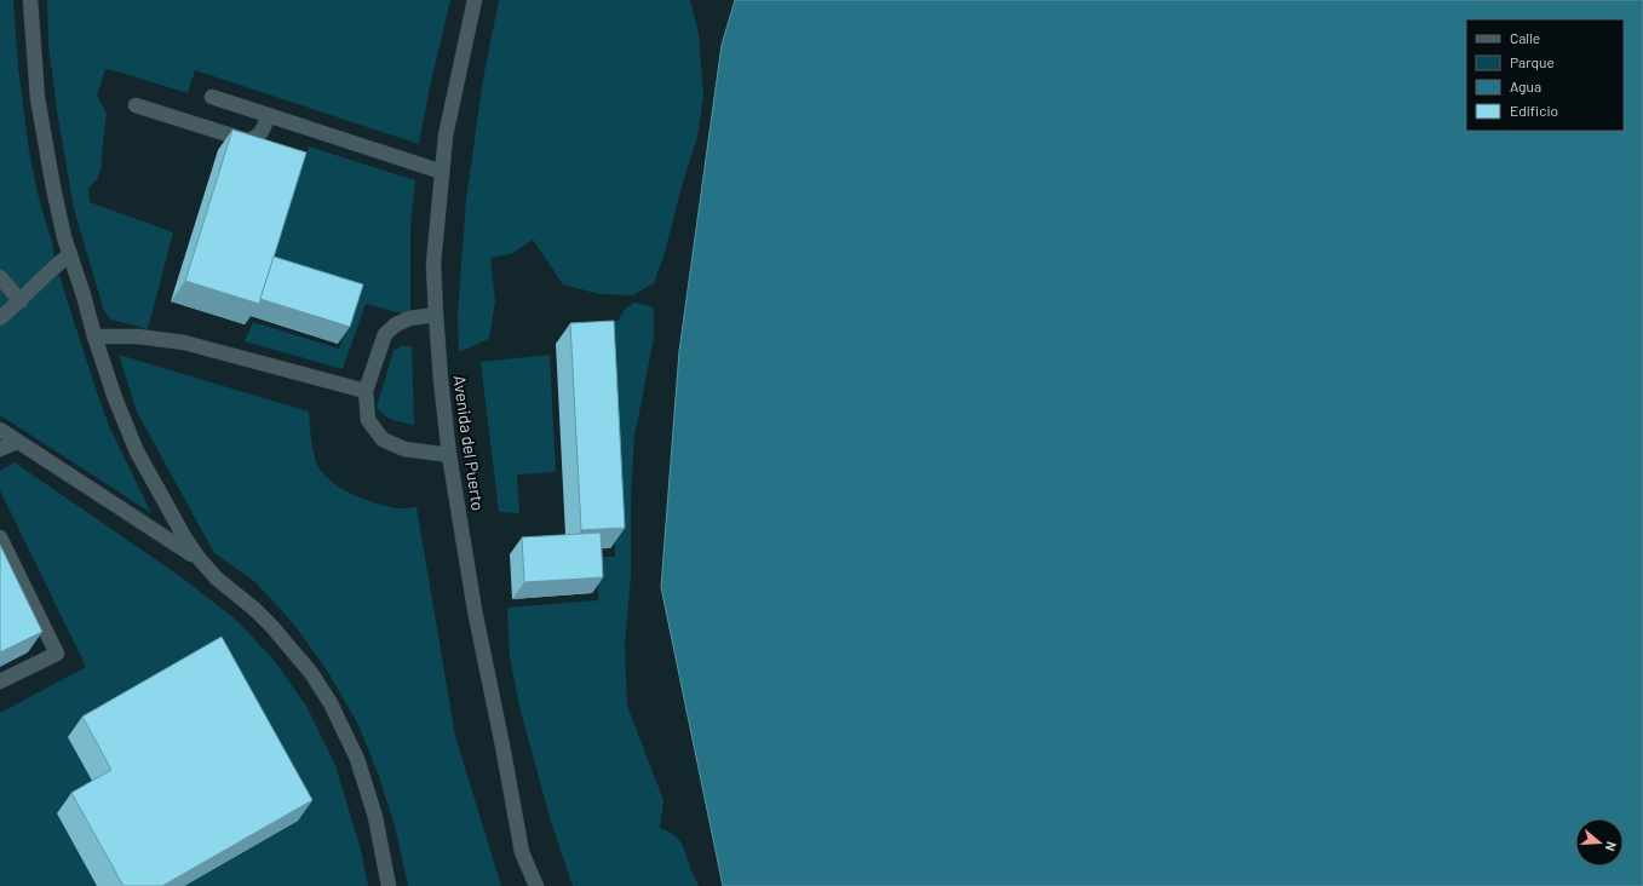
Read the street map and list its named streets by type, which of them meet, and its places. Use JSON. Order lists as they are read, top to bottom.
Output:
{
  "streets": {
    "street": ["Avenida del Puerto"]
  },
  "legend": [
    "Calle",
    "Parque",
    "Agua",
    "Edificio"
  ],
  "north": "right"
}
